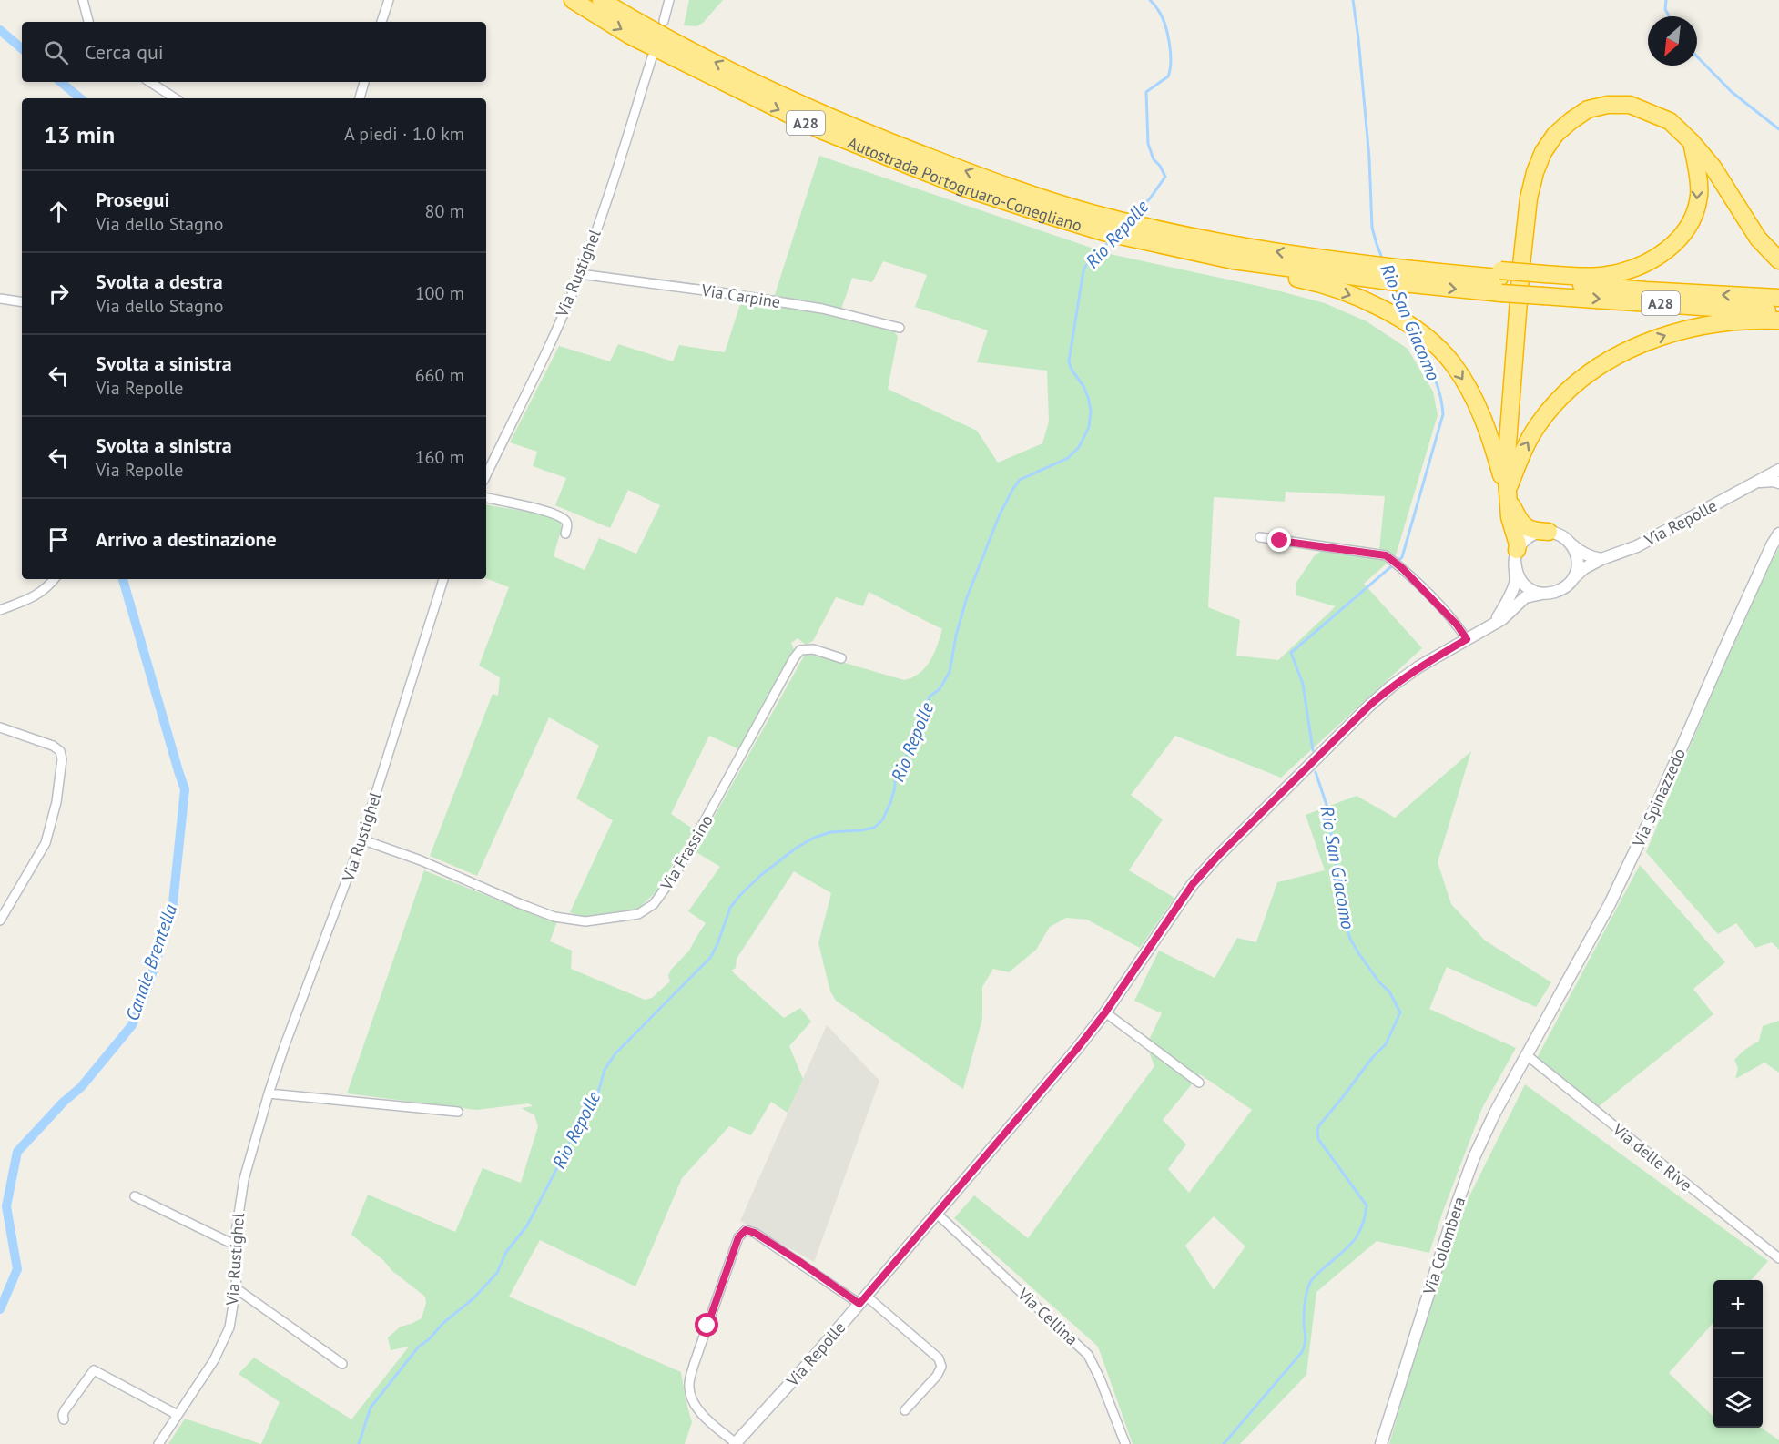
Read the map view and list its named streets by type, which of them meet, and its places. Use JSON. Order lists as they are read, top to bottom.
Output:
{
  "streets": {
    "highway": ["A28", "Autostrada Portogruaro-Conegliano"],
    "street": [
      "Via Rustighel",
      "Via Carpine",
      "Via Repolle",
      "Via Spinazzedo",
      "Via Frassino",
      "Via delle Rive",
      "Via Colombera",
      "Via Cellina"
    ]
  },
  "crossings": [
    ["Via Rustighel", "Via Carpine"],
    ["Via Rustighel", "Via Frassino"],
    ["Via Repolle", "Via Cellina"],
    ["Via Spinazzedo", "Via delle Rive"],
    ["Via Spinazzedo", "Via Colombera"],
    ["Via delle Rive", "Via Colombera"]
  ],
  "water": ["Rio Repolle", "Rio San Giacomo", "Canale Brentella"],
  "north": "bottom left",
  "page": {
    "search": "Cerca qui",
    "heading": ["13 min", "A piedi · 1.0 km"],
    "list": [
      ["Prosegui", "Via dello Stagno", "80 m"],
      ["Svolta a destra", "Via dello Stagno", "100 m"],
      ["Svolta a sinistra", "Via Repolle", "660 m"],
      ["Svolta a sinistra", "Via Repolle", "160 m"],
      "Arrivo a destinazione"
    ],
    "map_buttons": ["+", "−"]
  }
}
